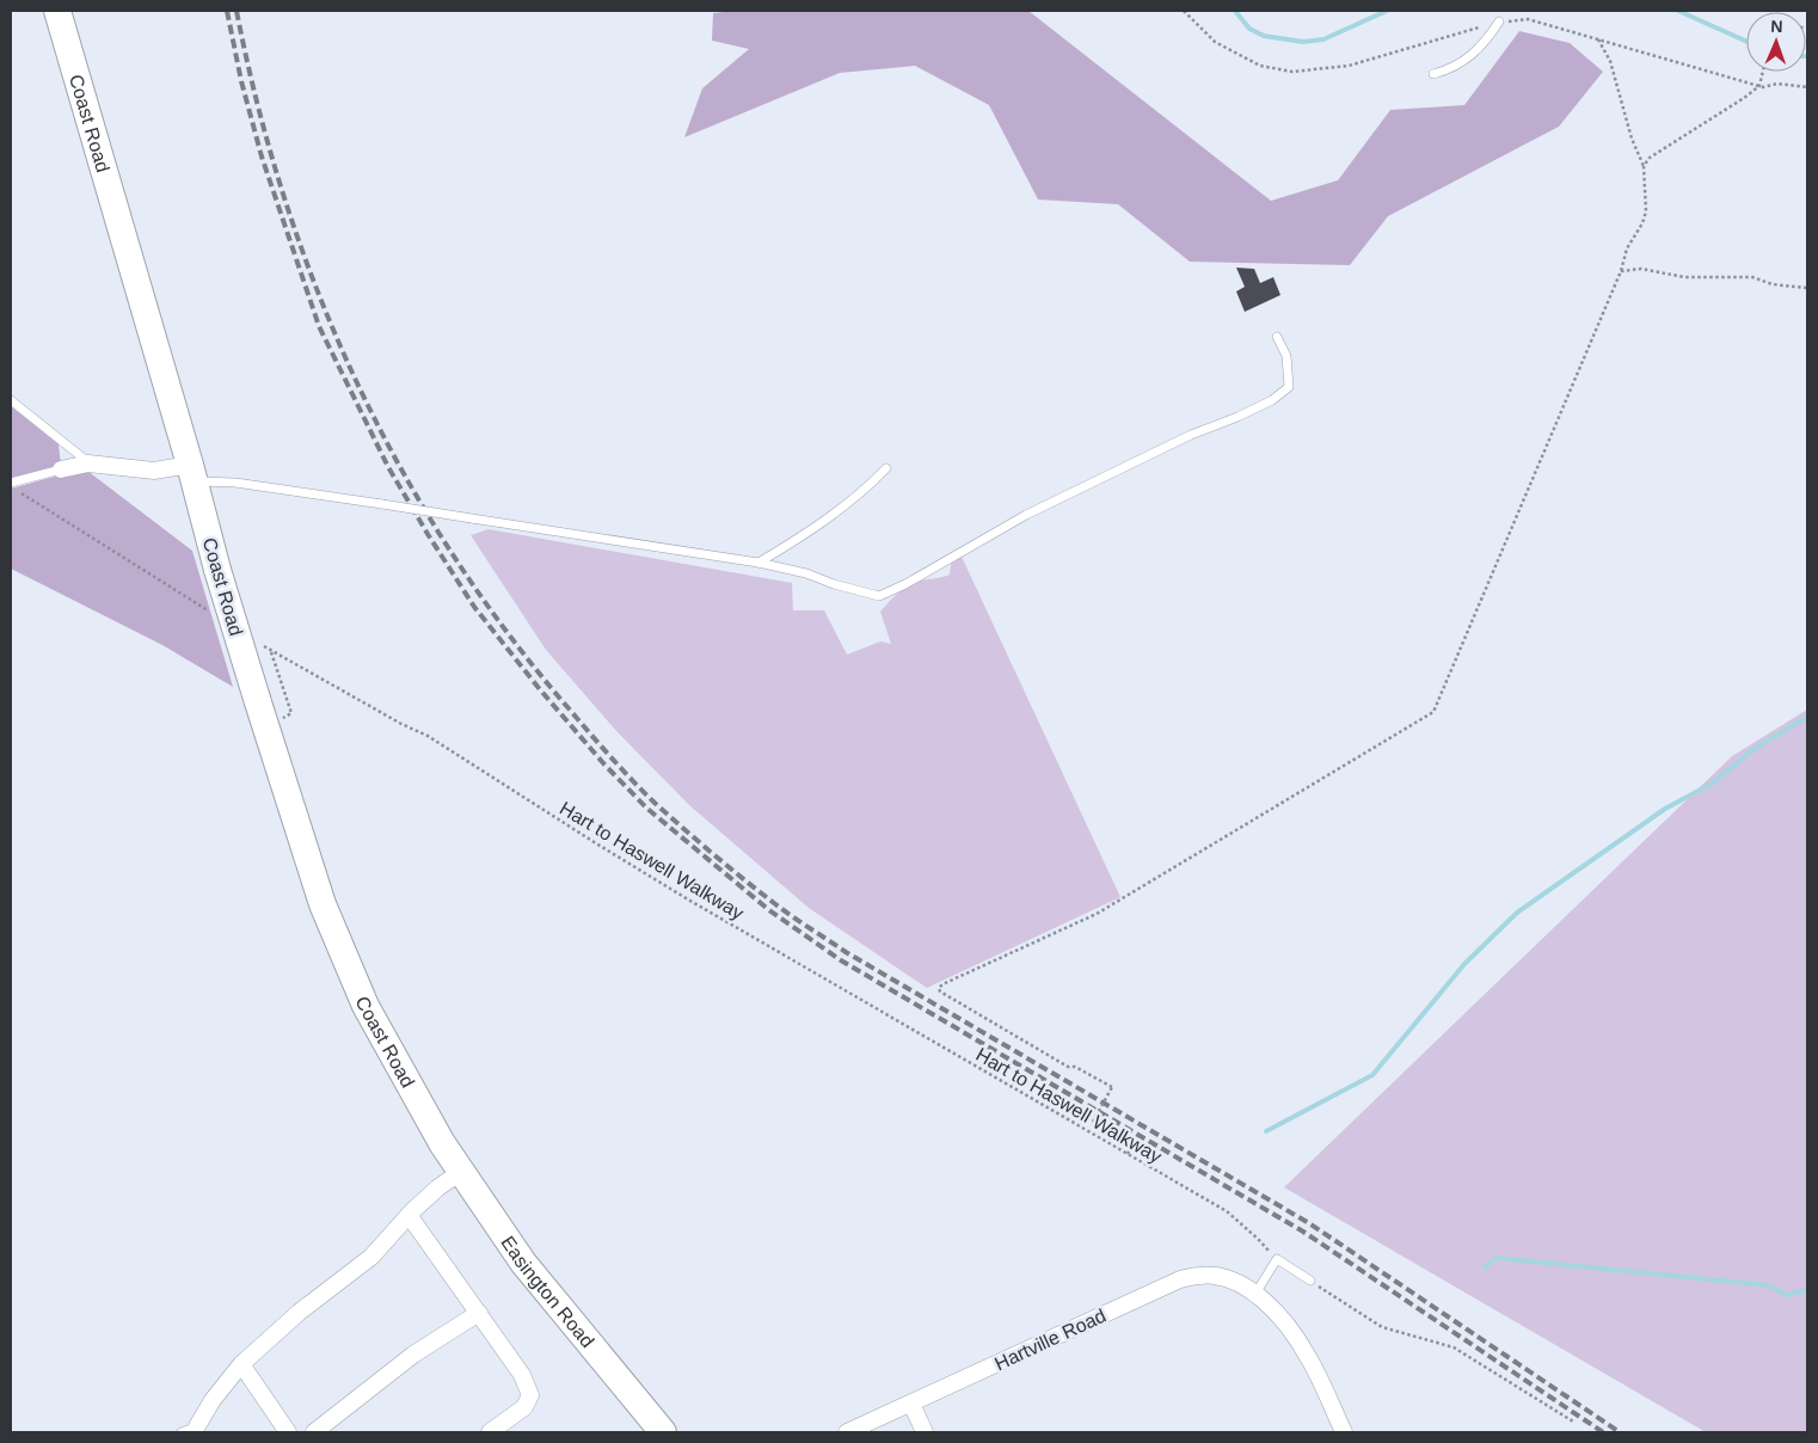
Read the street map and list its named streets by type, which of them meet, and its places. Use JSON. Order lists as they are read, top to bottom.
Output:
{
  "streets": {
    "main road": ["Coast Road", "Easington Road"],
    "street": ["Hartville Road"],
    "path": ["Hart to Haswell Walkway"]
  },
  "crossings": [
    ["Coast Road", "Easington Road"]
  ],
  "north": "top"
}
